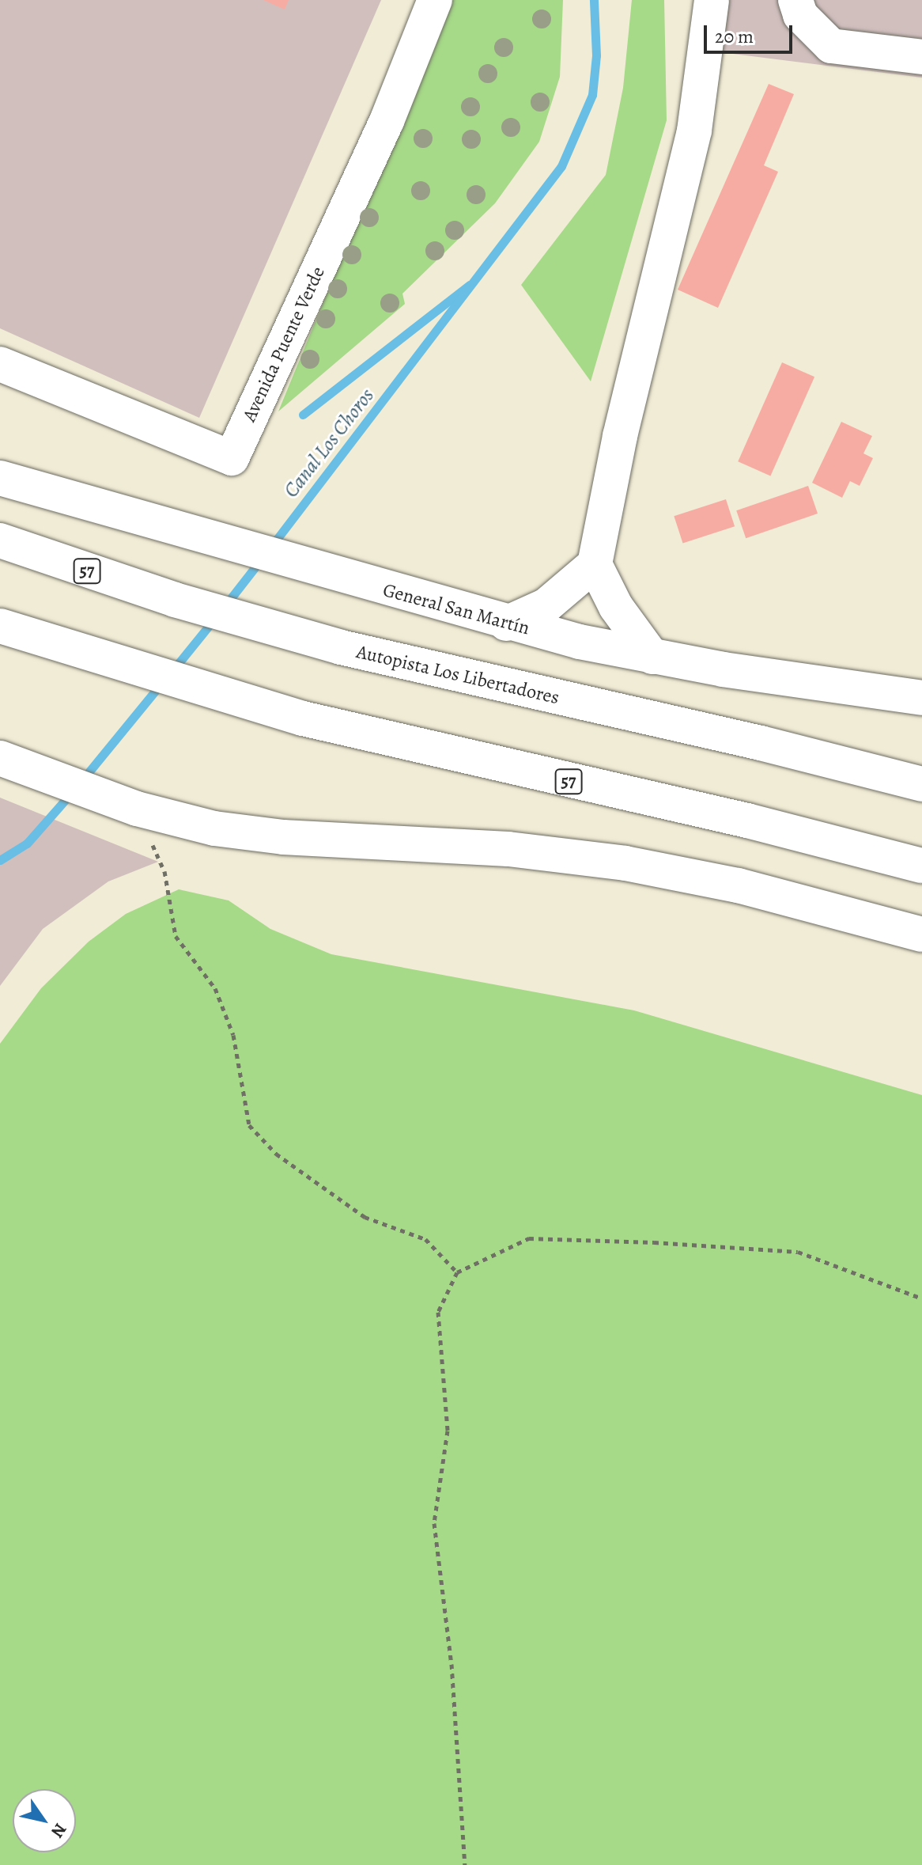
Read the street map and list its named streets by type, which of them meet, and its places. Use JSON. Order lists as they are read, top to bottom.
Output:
{
  "streets": {
    "main road": [
      "Avenida Puente Verde",
      "57",
      "General San Martín",
      "Autopista Los Libertadores"
    ]
  },
  "water": ["Canal Los Choros"],
  "scale_bar": "20 m",
  "north": "bottom right"
}
